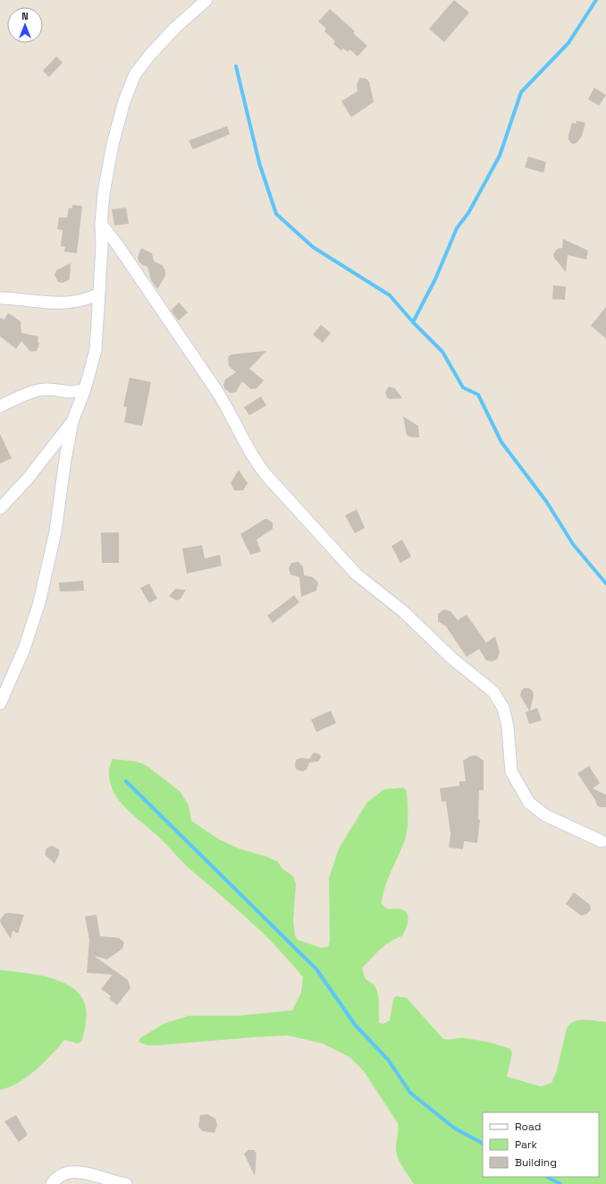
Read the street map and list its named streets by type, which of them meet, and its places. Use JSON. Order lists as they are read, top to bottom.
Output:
{
  "legend": ["Road", "Park", "Building"],
  "north": "top"
}
